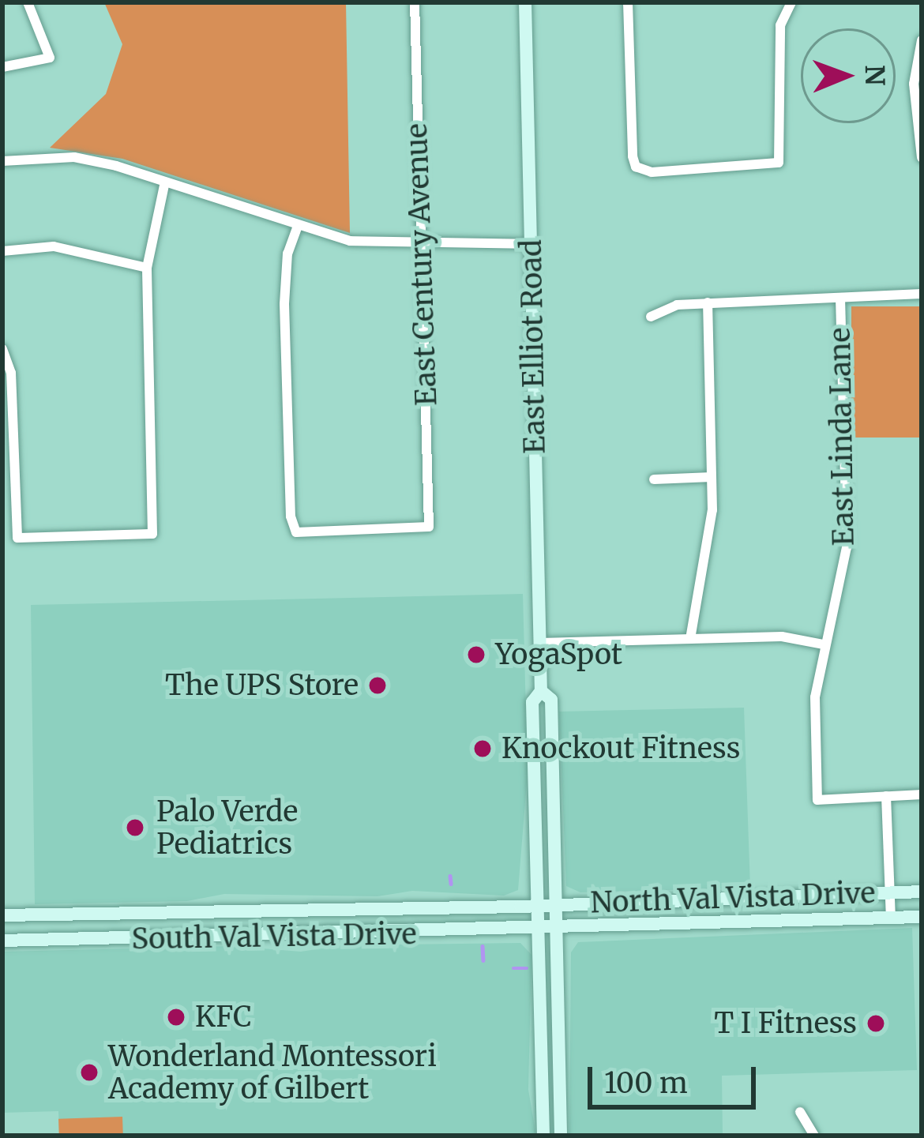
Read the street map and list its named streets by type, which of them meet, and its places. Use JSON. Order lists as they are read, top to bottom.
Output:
{
  "streets": {
    "main road": ["East Elliot Road", "North Val Vista Drive", "South Val Vista Drive"],
    "street": ["East Century Avenue", "East Linda Lane"]
  },
  "crossings": [
    ["East Elliot Road", "North Val Vista Drive"],
    ["East Elliot Road", "South Val Vista Drive"],
    ["North Val Vista Drive", "South Val Vista Drive"]
  ],
  "places": [
    "YogaSpot",
    "The UPS Store",
    "Knockout Fitness",
    "Palo Verde Pediatrics",
    "KFC",
    "T I Fitness",
    "Wonderland Montessori Academy of Gilbert"
  ],
  "scale_bar": "100 m",
  "north": "right"
}
